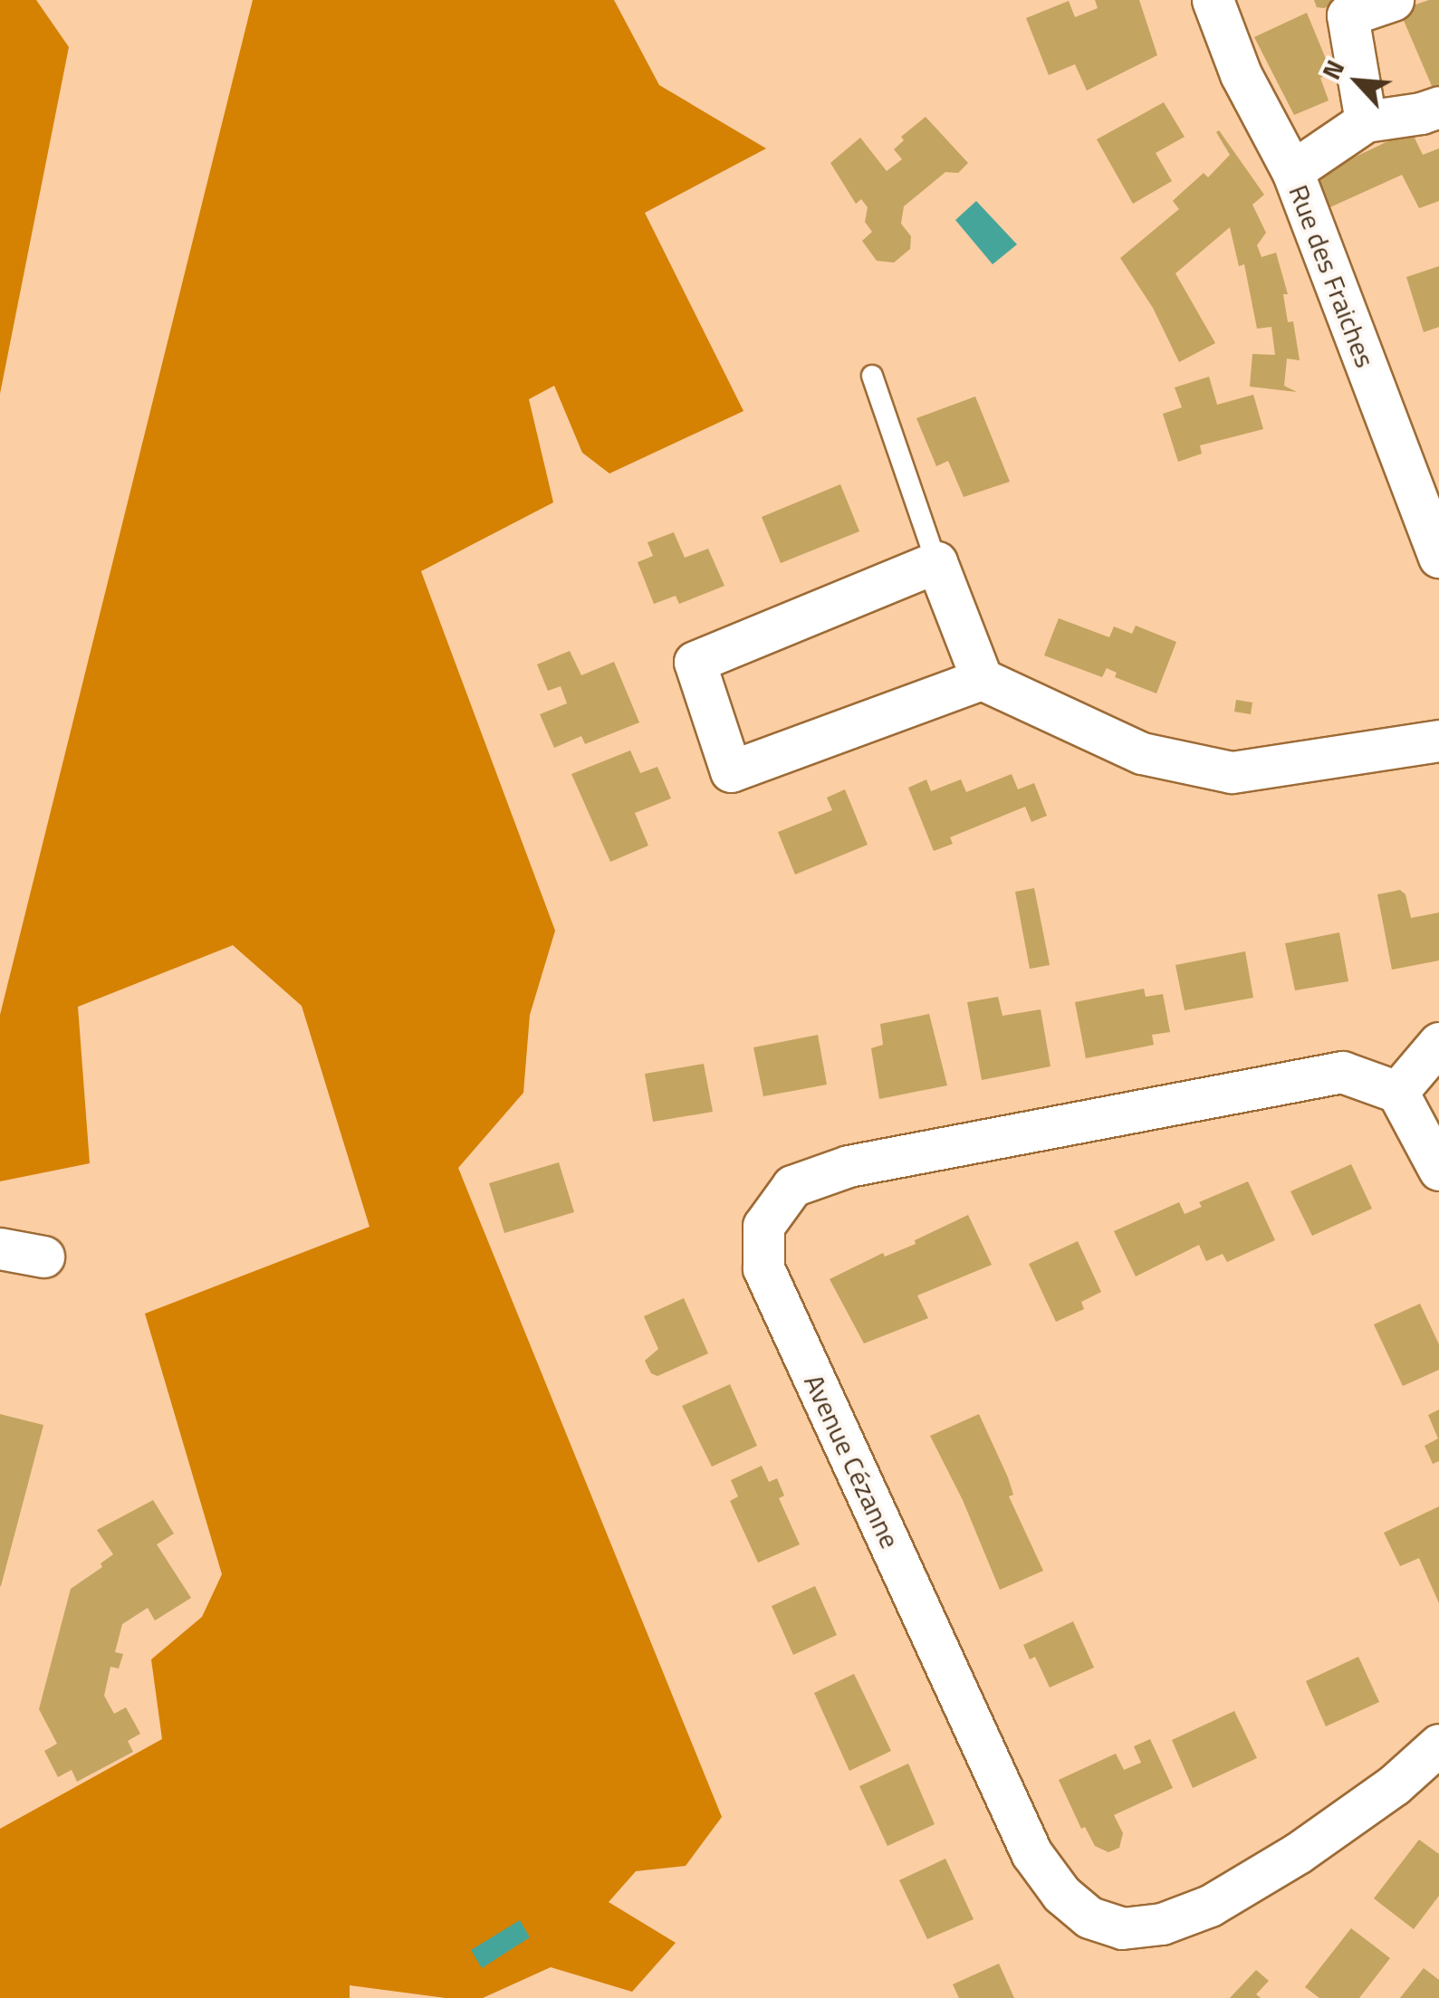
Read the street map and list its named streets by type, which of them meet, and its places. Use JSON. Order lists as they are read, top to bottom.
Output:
{
  "streets": {
    "street": ["Rue des Fraiches", "Avenue Cézanne"]
  },
  "north": "top left"
}
